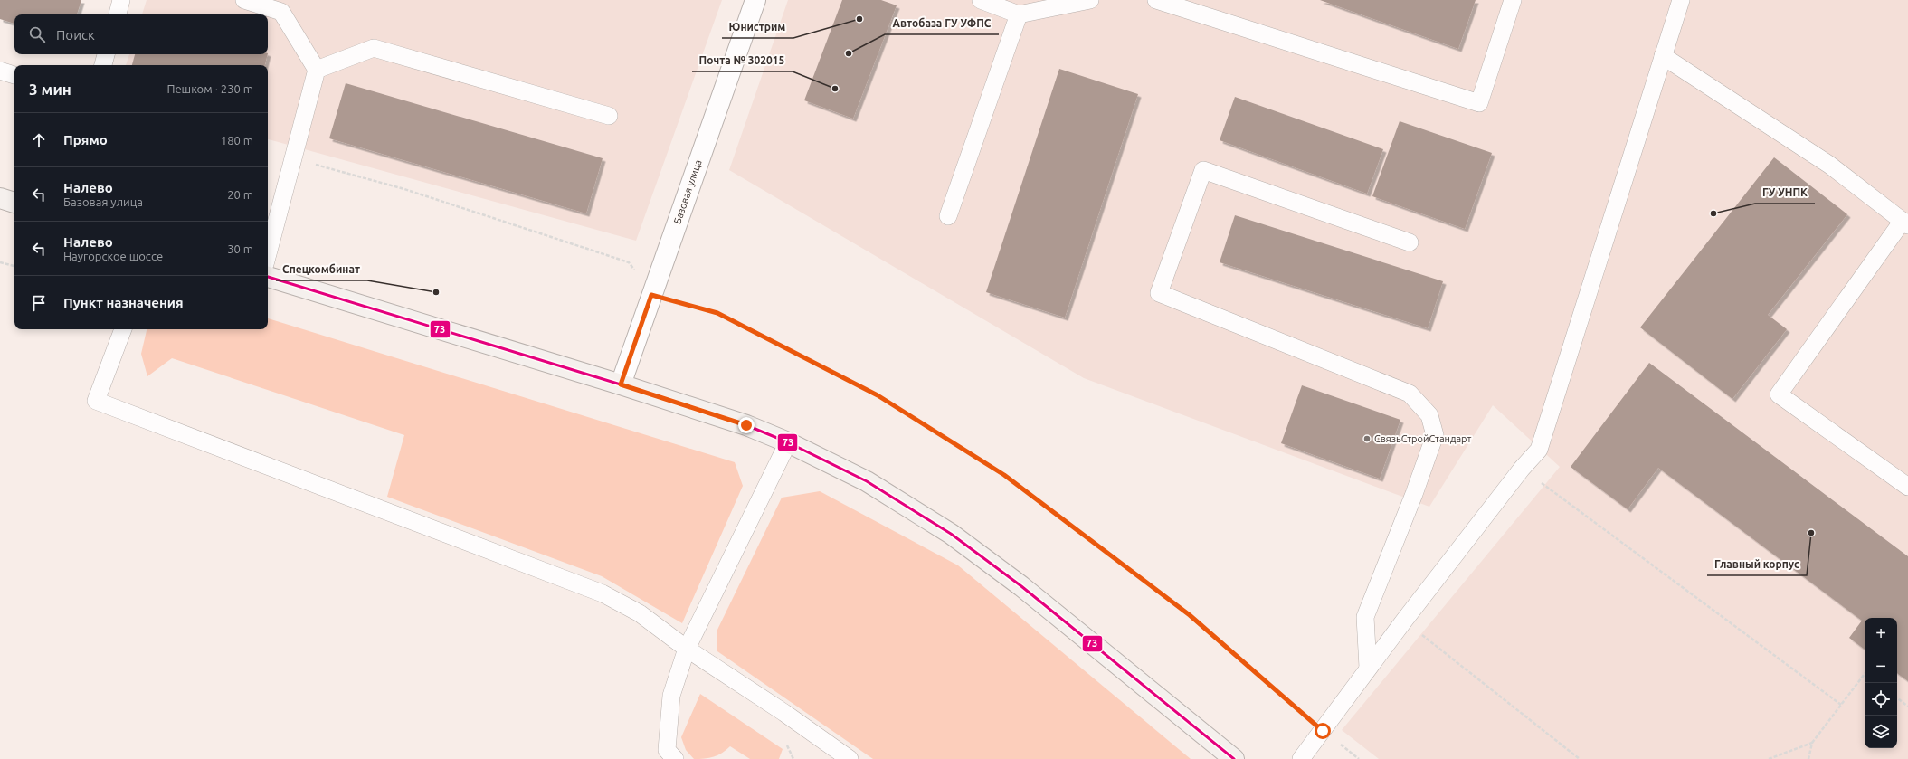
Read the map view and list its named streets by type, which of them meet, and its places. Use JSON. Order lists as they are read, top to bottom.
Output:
{
  "streets": {
    "street": ["Базовая улица"]
  },
  "places": [
    "Юнистрим",
    "Автобаза ГУ УФПС",
    "Почта № 302015",
    "ГУ УНПК",
    "Спецкомбинат",
    "СвязьСтройСтандарт",
    "Главный корпус"
  ],
  "lines": ["transit line 73"],
  "page": {
    "search": "Поиск",
    "heading": ["3 мин", "Пешком · 230 m"],
    "list": [
      ["Прямо", "180 m"],
      ["Налево", "Базовая улица", "20 m"],
      ["Налево", "Наугорское шоссе", "30 m"],
      "Пункт назначения"
    ],
    "map_buttons": ["+", "−"]
  }
}
